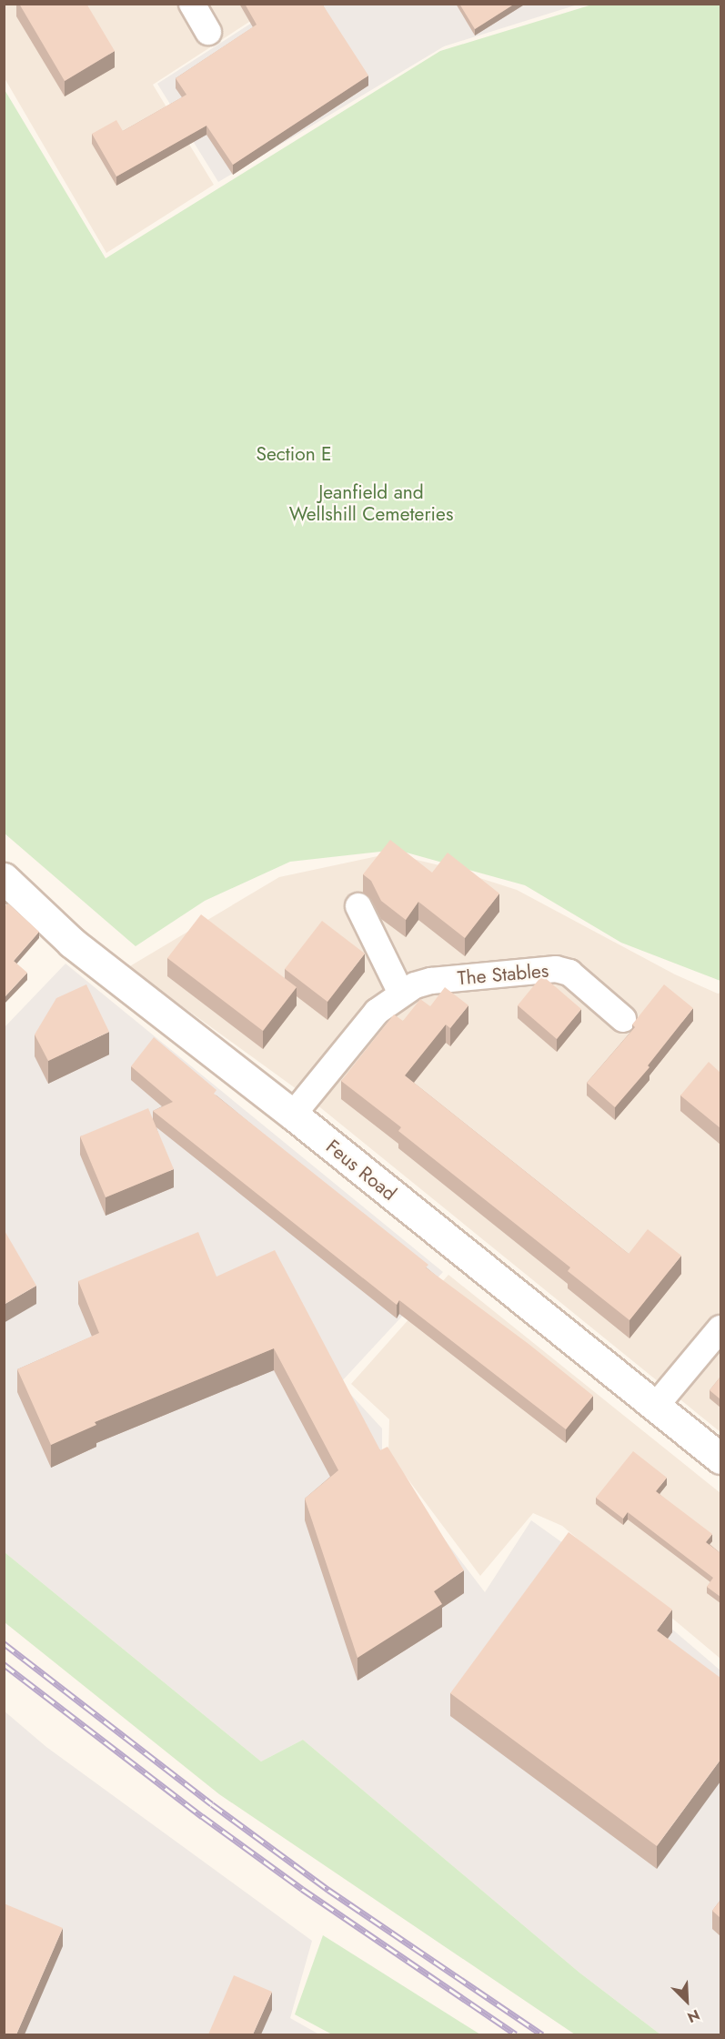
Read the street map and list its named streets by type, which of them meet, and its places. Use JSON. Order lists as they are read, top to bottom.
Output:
{
  "streets": {
    "street": ["The Stables", "Feus Road"]
  },
  "crossings": [
    ["The Stables", "Feus Road"]
  ],
  "parks": ["Section E", "Jeanfield and Wellshill Cemeteries"],
  "north": "bottom right"
}
